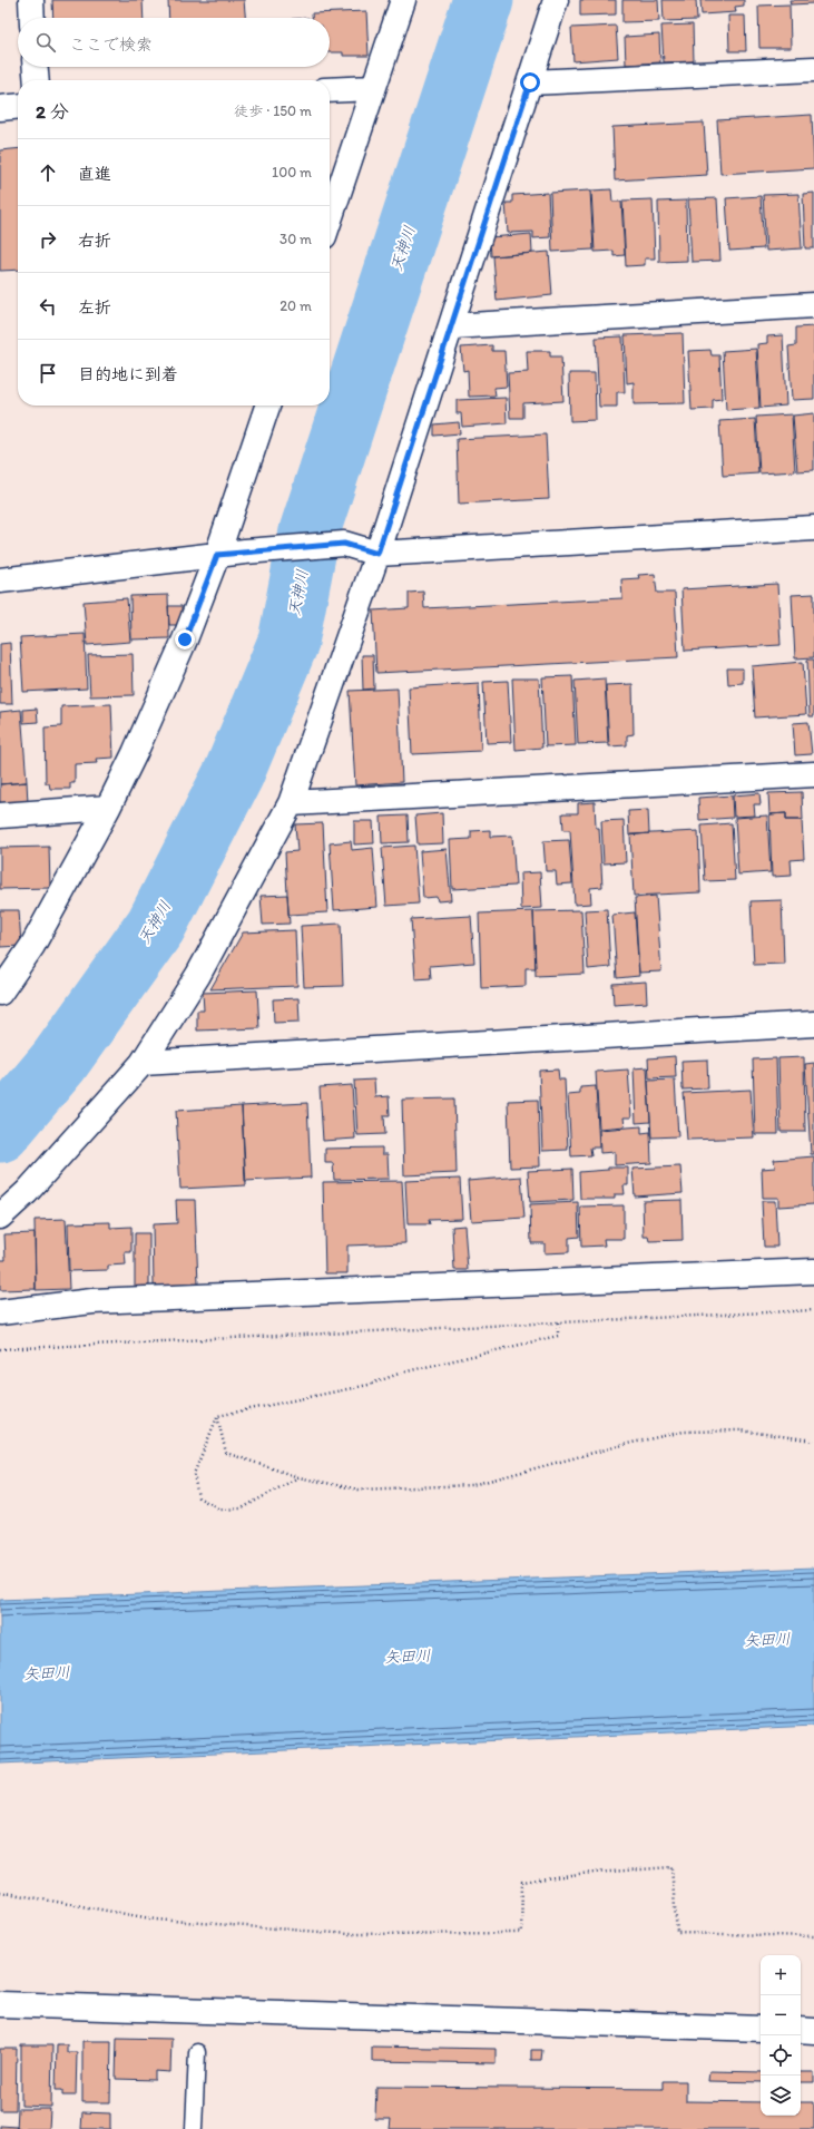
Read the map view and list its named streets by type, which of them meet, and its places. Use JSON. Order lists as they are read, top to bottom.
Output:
{
  "water": ["天神川", "矢田川"],
  "page": {
    "search": "ここで検索",
    "heading": ["2 分", "徒歩 · 150 m"],
    "list": [
      ["直進", "100 m"],
      ["右折", "30 m"],
      ["左折", "20 m"],
      "目的地に到着"
    ],
    "map_buttons": ["+", "−"]
  }
}
